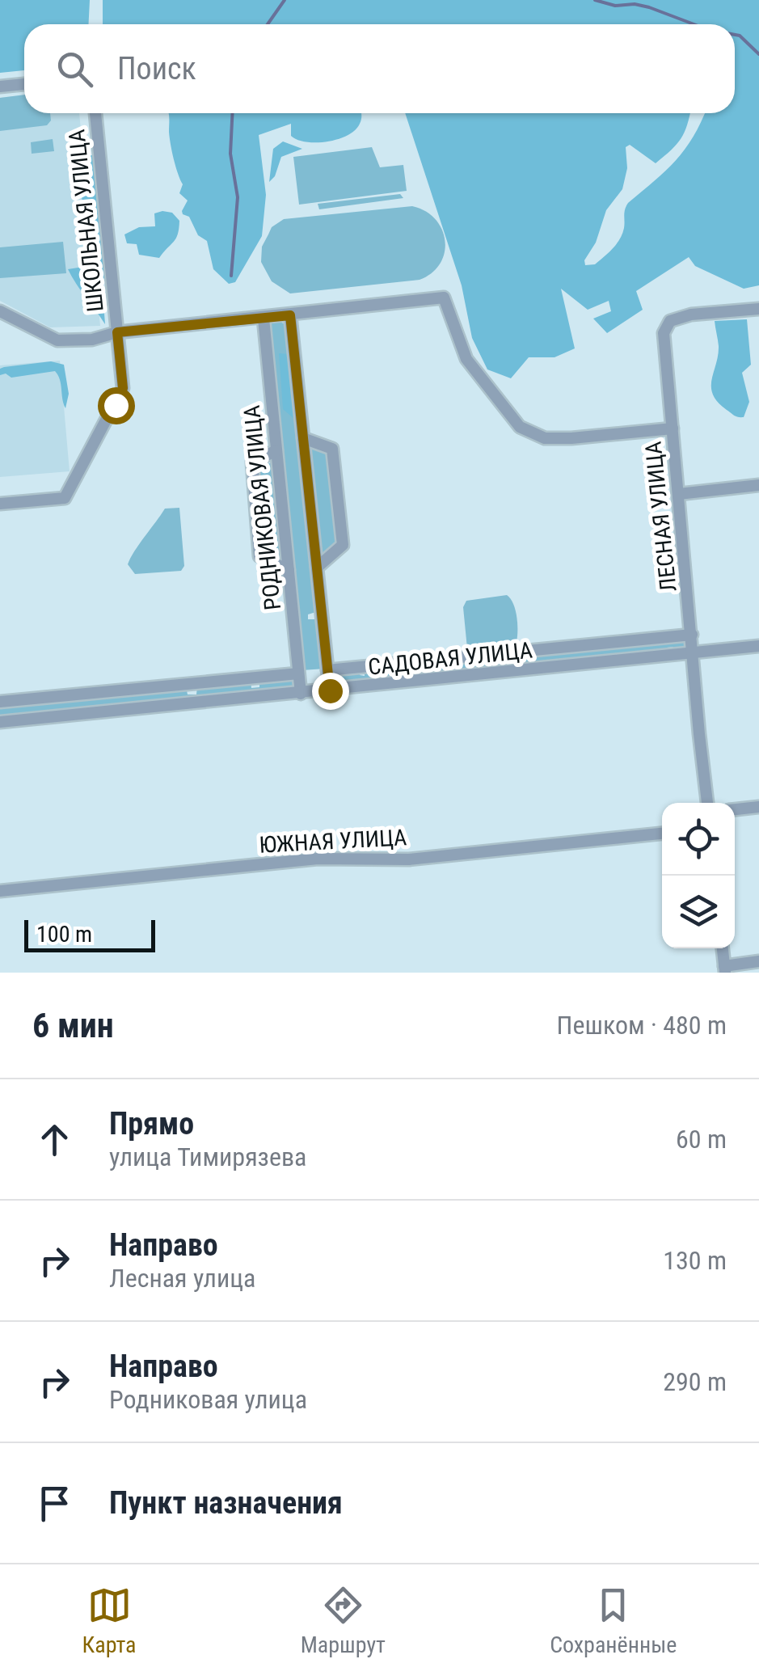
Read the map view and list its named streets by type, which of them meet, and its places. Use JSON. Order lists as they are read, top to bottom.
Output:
{
  "streets": {
    "street": [
      "ШКОЛЬНАЯ УЛИЦА",
      "РОДНИКОВАЯ УЛИЦА",
      "ЛЕСНАЯ УЛИЦА",
      "САДОВАЯ УЛИЦА",
      "ЮЖНАЯ УЛИЦА"
    ]
  },
  "crossings": [
    ["ШКОЛЬНАЯ УЛИЦА", "ЛЕСНАЯ УЛИЦА"],
    ["РОДНИКОВАЯ УЛИЦА", "ЛЕСНАЯ УЛИЦА"],
    ["РОДНИКОВАЯ УЛИЦА", "САДОВАЯ УЛИЦА"],
    ["ЛЕСНАЯ УЛИЦА", "САДОВАЯ УЛИЦА"]
  ],
  "scale_bar": "100 m",
  "page": {
    "search": "Поиск",
    "scale": "100 m",
    "heading": ["6 мин", "Пешком · 480 m"],
    "list": [
      ["Прямо", "улица Тимирязева", "60 m"],
      ["Направо", "Лесная улица", "130 m"],
      ["Направо", "Родниковая улица", "290 m"],
      "Пункт назначения"
    ],
    "nav": ["Карта", "Маршрут", "Сохранённые"]
  }
}
